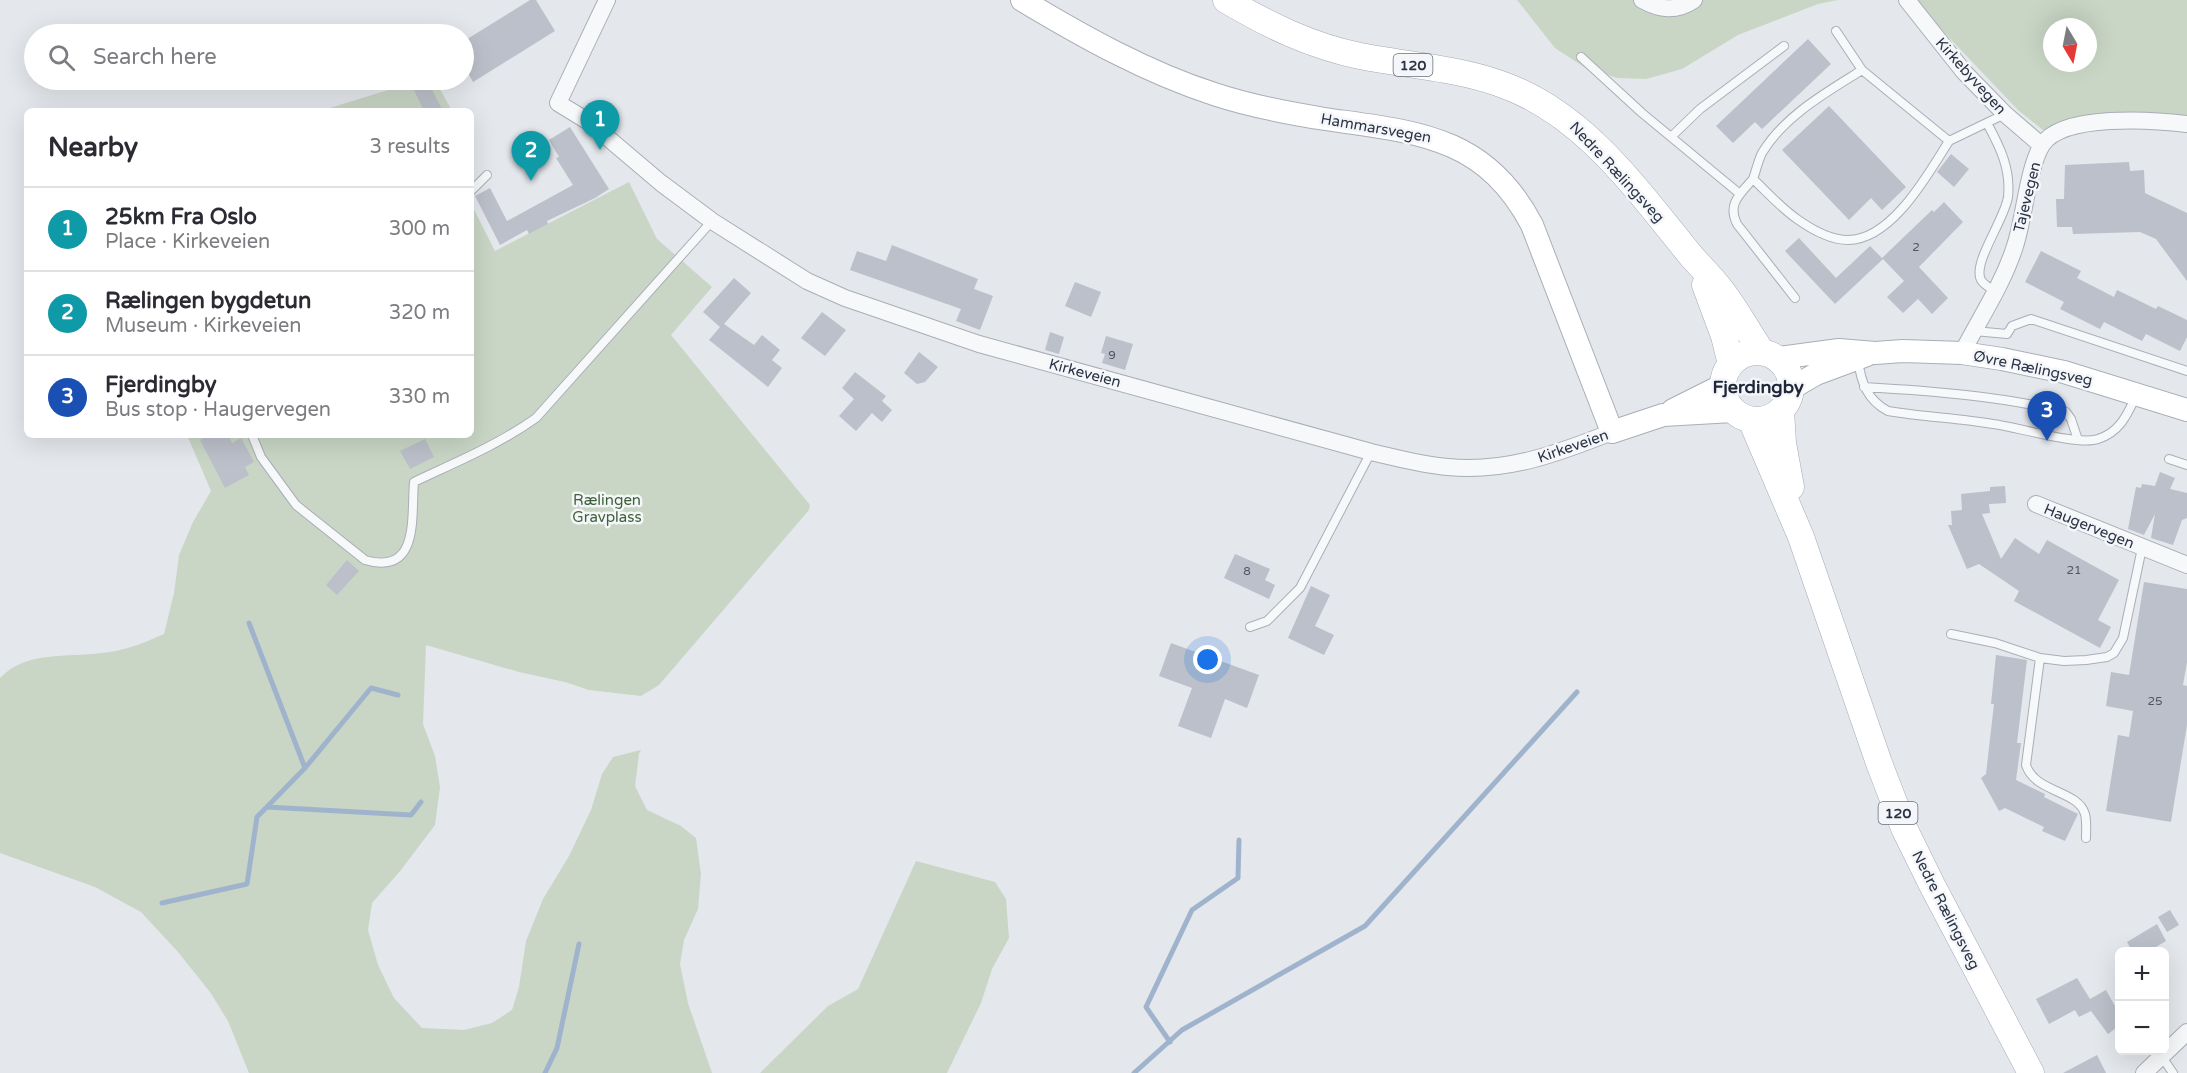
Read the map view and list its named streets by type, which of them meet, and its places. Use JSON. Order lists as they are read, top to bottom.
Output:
{
  "streets": {
    "main road": ["120", "Nedre Rælingsveg"],
    "street": [
      "Kirkebyvegen",
      "Hammarsvegen",
      "Tajevegen",
      "Øvre Rælingsveg",
      "Kirkeveien",
      "Haugervegen"
    ]
  },
  "crossings": [
    ["120", "Nedre Rælingsveg"],
    ["120", "Øvre Rælingsveg"],
    ["120", "Kirkeveien"],
    ["Kirkebyvegen", "Tajevegen"],
    ["Hammarsvegen", "Kirkeveien"],
    ["Nedre Rælingsveg", "Øvre Rælingsveg"],
    ["Nedre Rælingsveg", "Kirkeveien"],
    ["Tajevegen", "Øvre Rælingsveg"],
    ["Øvre Rælingsveg", "Kirkeveien"]
  ],
  "districts": ["Fjerdingby"],
  "parks": ["Rælingen Gravplass"],
  "house_numbers": [
    "2",
    "9",
    "21",
    "8",
    "25"
  ],
  "north": "bottom",
  "page": {
    "search": "Search here",
    "pins": ["1", "2", "3"],
    "heading": ["Nearby", "3 results"],
    "list": [
      {
        "mark": "1",
        "name": "25km Fra Oslo",
        "note": "Place · Kirkeveien",
        "value": "300 m"
      },
      {
        "mark": "2",
        "name": "Rælingen bygdetun",
        "note": "Museum · Kirkeveien",
        "value": "320 m"
      },
      {
        "mark": "3",
        "name": "Fjerdingby",
        "note": "Bus stop · Haugervegen",
        "value": "330 m"
      }
    ],
    "map_buttons": ["+", "−"]
  }
}
